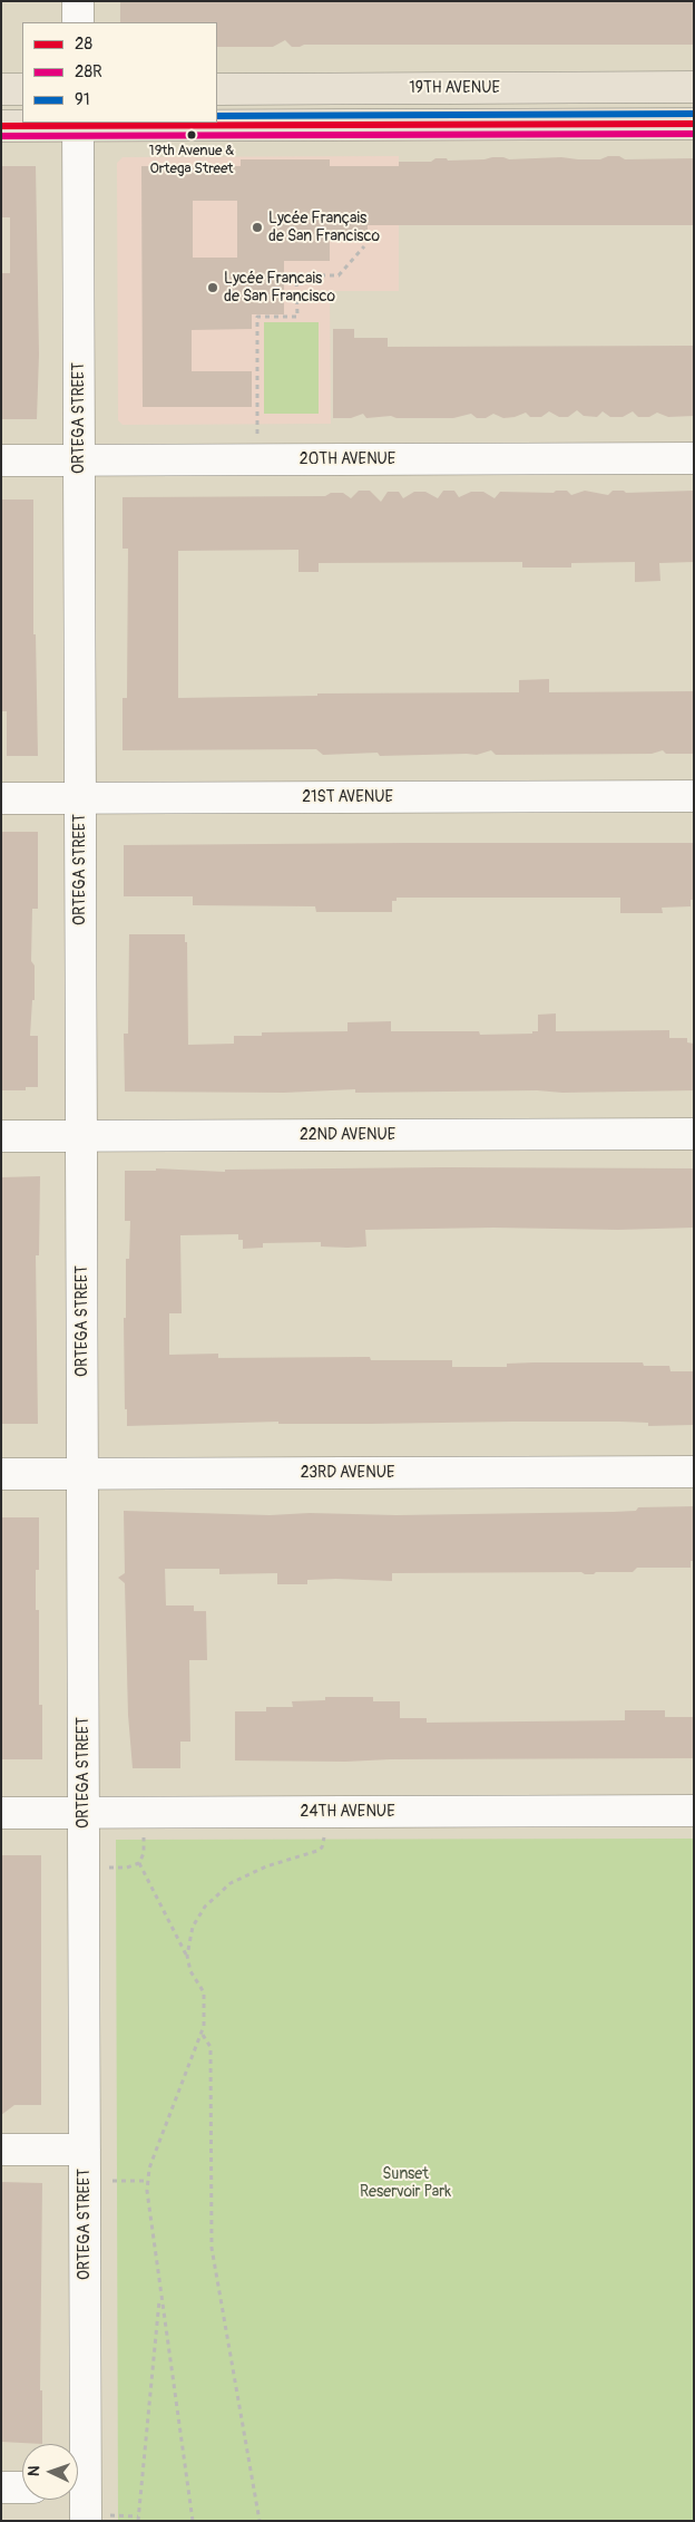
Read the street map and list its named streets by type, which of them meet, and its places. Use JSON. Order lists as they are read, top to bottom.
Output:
{
  "streets": {
    "highway": ["19TH AVENUE"],
    "street": [
      "ORTEGA STREET",
      "20TH AVENUE",
      "21ST AVENUE",
      "22ND AVENUE",
      "23RD AVENUE",
      "24TH AVENUE"
    ]
  },
  "crossings": [
    ["ORTEGA STREET", "20TH AVENUE"],
    ["ORTEGA STREET", "21ST AVENUE"],
    ["ORTEGA STREET", "22ND AVENUE"],
    ["ORTEGA STREET", "23RD AVENUE"],
    ["ORTEGA STREET", "24TH AVENUE"]
  ],
  "parks": ["Sunset Reservoir Park"],
  "places": ["19th Avenue & Ortega Street", "Lycée Français de San Francisco", "Lycée Francais de San Francisco"],
  "lines": ["transit line 91", "transit line 28", "transit line 28R"],
  "legend": ["28", "28R", "91"],
  "north": "left"
}
